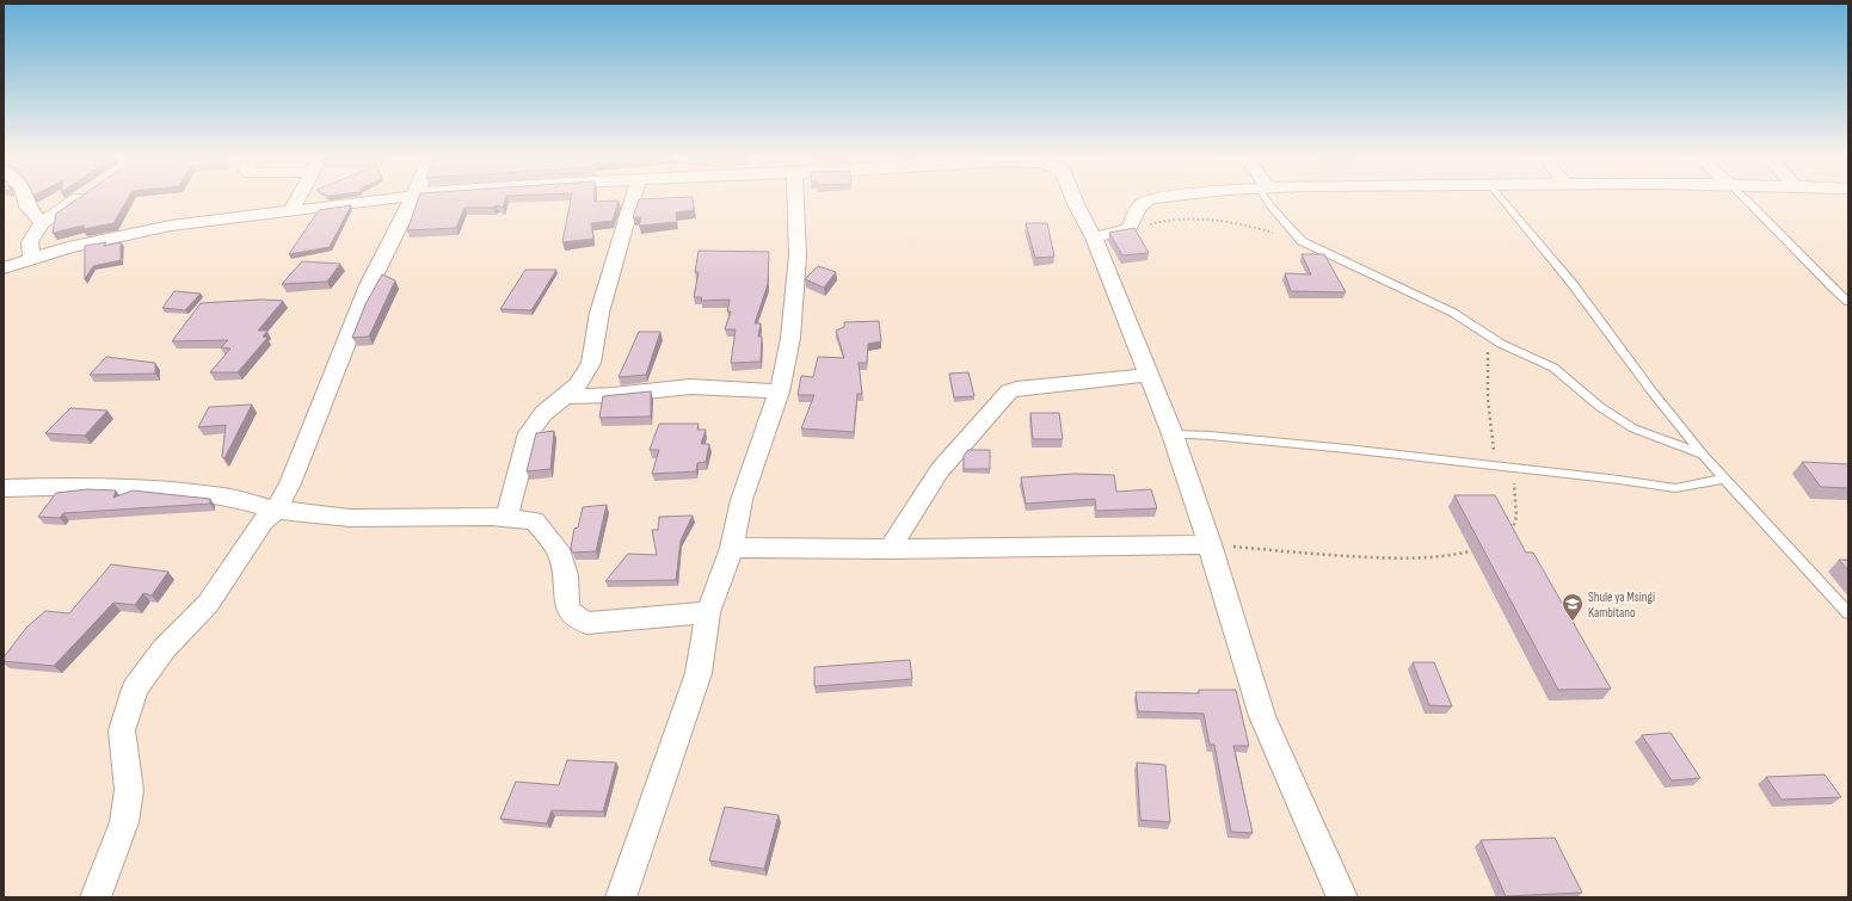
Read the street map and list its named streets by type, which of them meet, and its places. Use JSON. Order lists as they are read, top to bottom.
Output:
{
  "places": {
    "school or university": ["Shule ya Msingi Kambitano"]
  }
}
